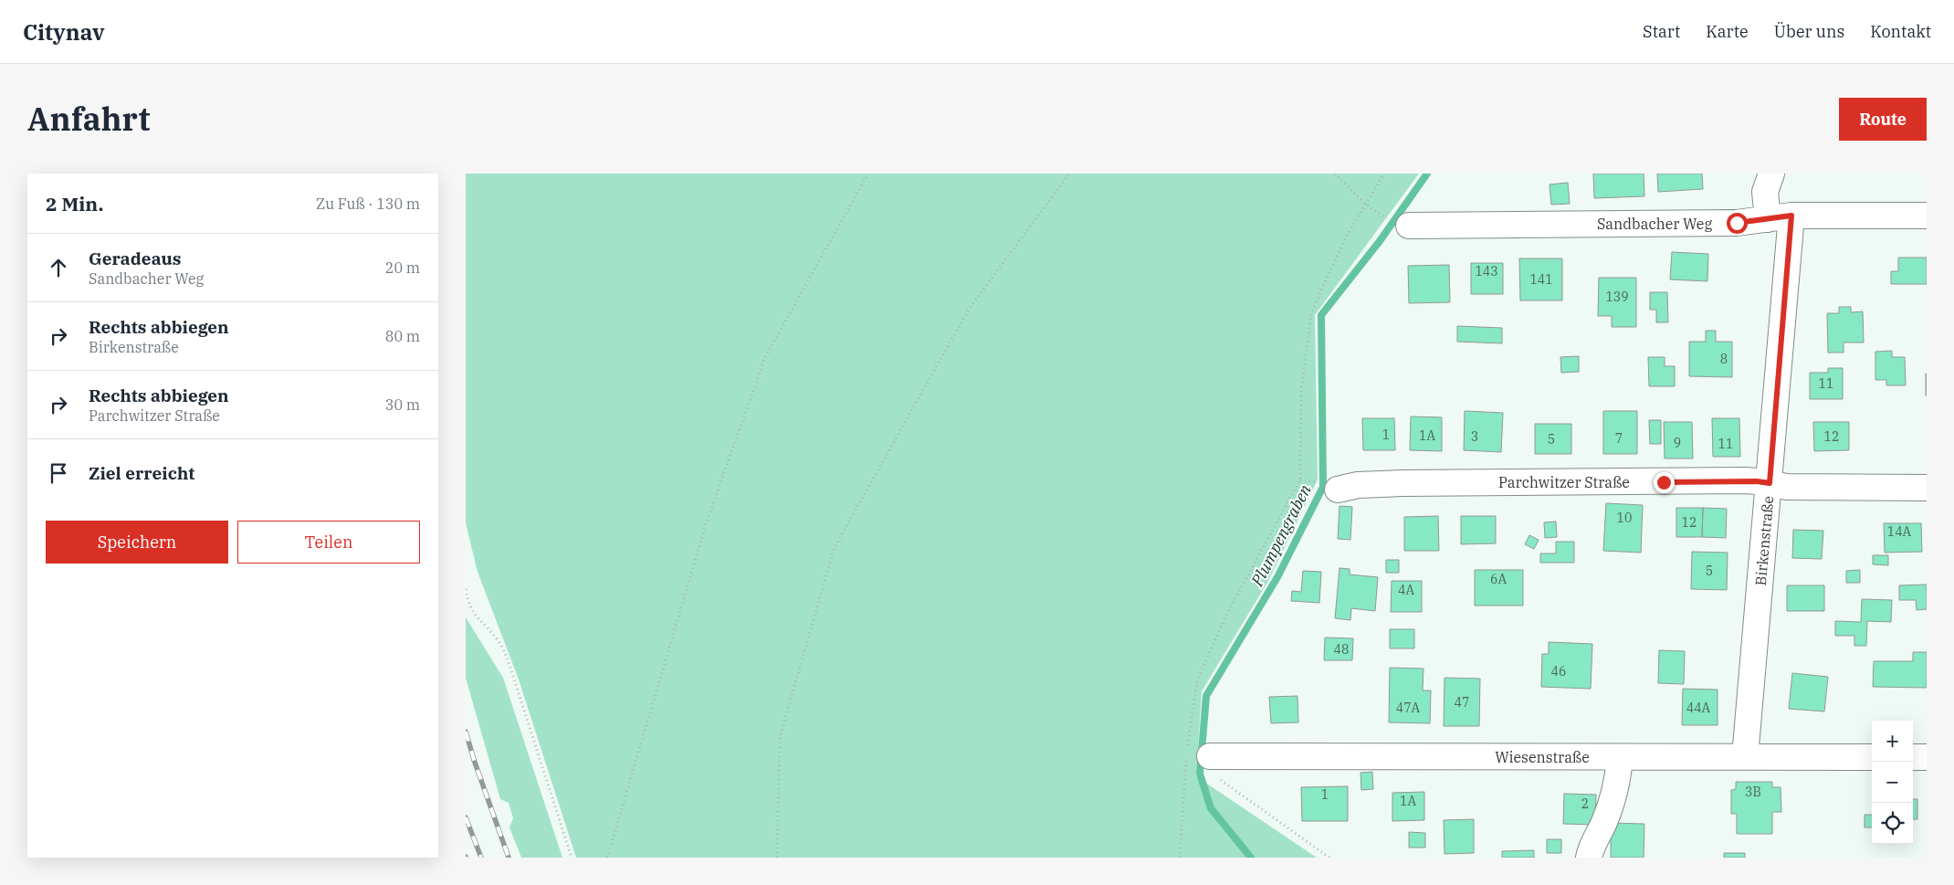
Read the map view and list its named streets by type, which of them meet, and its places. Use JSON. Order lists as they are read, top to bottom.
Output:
{
  "streets": {
    "street": [
      "Sandbacher Weg",
      "Parchwitzer Straße",
      "Birkenstraße",
      "Wiesenstraße"
    ]
  },
  "crossings": [
    ["Sandbacher Weg", "Birkenstraße"],
    ["Parchwitzer Straße", "Birkenstraße"],
    ["Birkenstraße", "Wiesenstraße"]
  ],
  "water": ["Plumpengraben"],
  "house_numbers": [
    "143",
    "141",
    "139",
    "8",
    "11",
    "1",
    "1A",
    "3",
    "12",
    "7",
    "5",
    "9",
    "11",
    "10",
    "12",
    "14A",
    "5",
    "6A",
    "4A",
    "48",
    "46",
    "47",
    "47A",
    "44A",
    "3B",
    "1",
    "1A",
    "2"
  ],
  "page": {
    "header": "Citynav",
    "nav": [
      "Start",
      "Karte",
      "Über uns",
      "Kontakt"
    ],
    "title": "Anfahrt",
    "buttons": [
      "Route",
      ["Speichern", "Teilen"]
    ],
    "heading": ["2 Min.", "Zu Fuß · 130 m"],
    "list": [
      ["Geradeaus", "Sandbacher Weg", "20 m"],
      ["Rechts abbiegen", "Birkenstraße", "80 m"],
      ["Rechts abbiegen", "Parchwitzer Straße", "30 m"],
      "Ziel erreicht"
    ],
    "map_buttons": ["+", "−"]
  }
}
